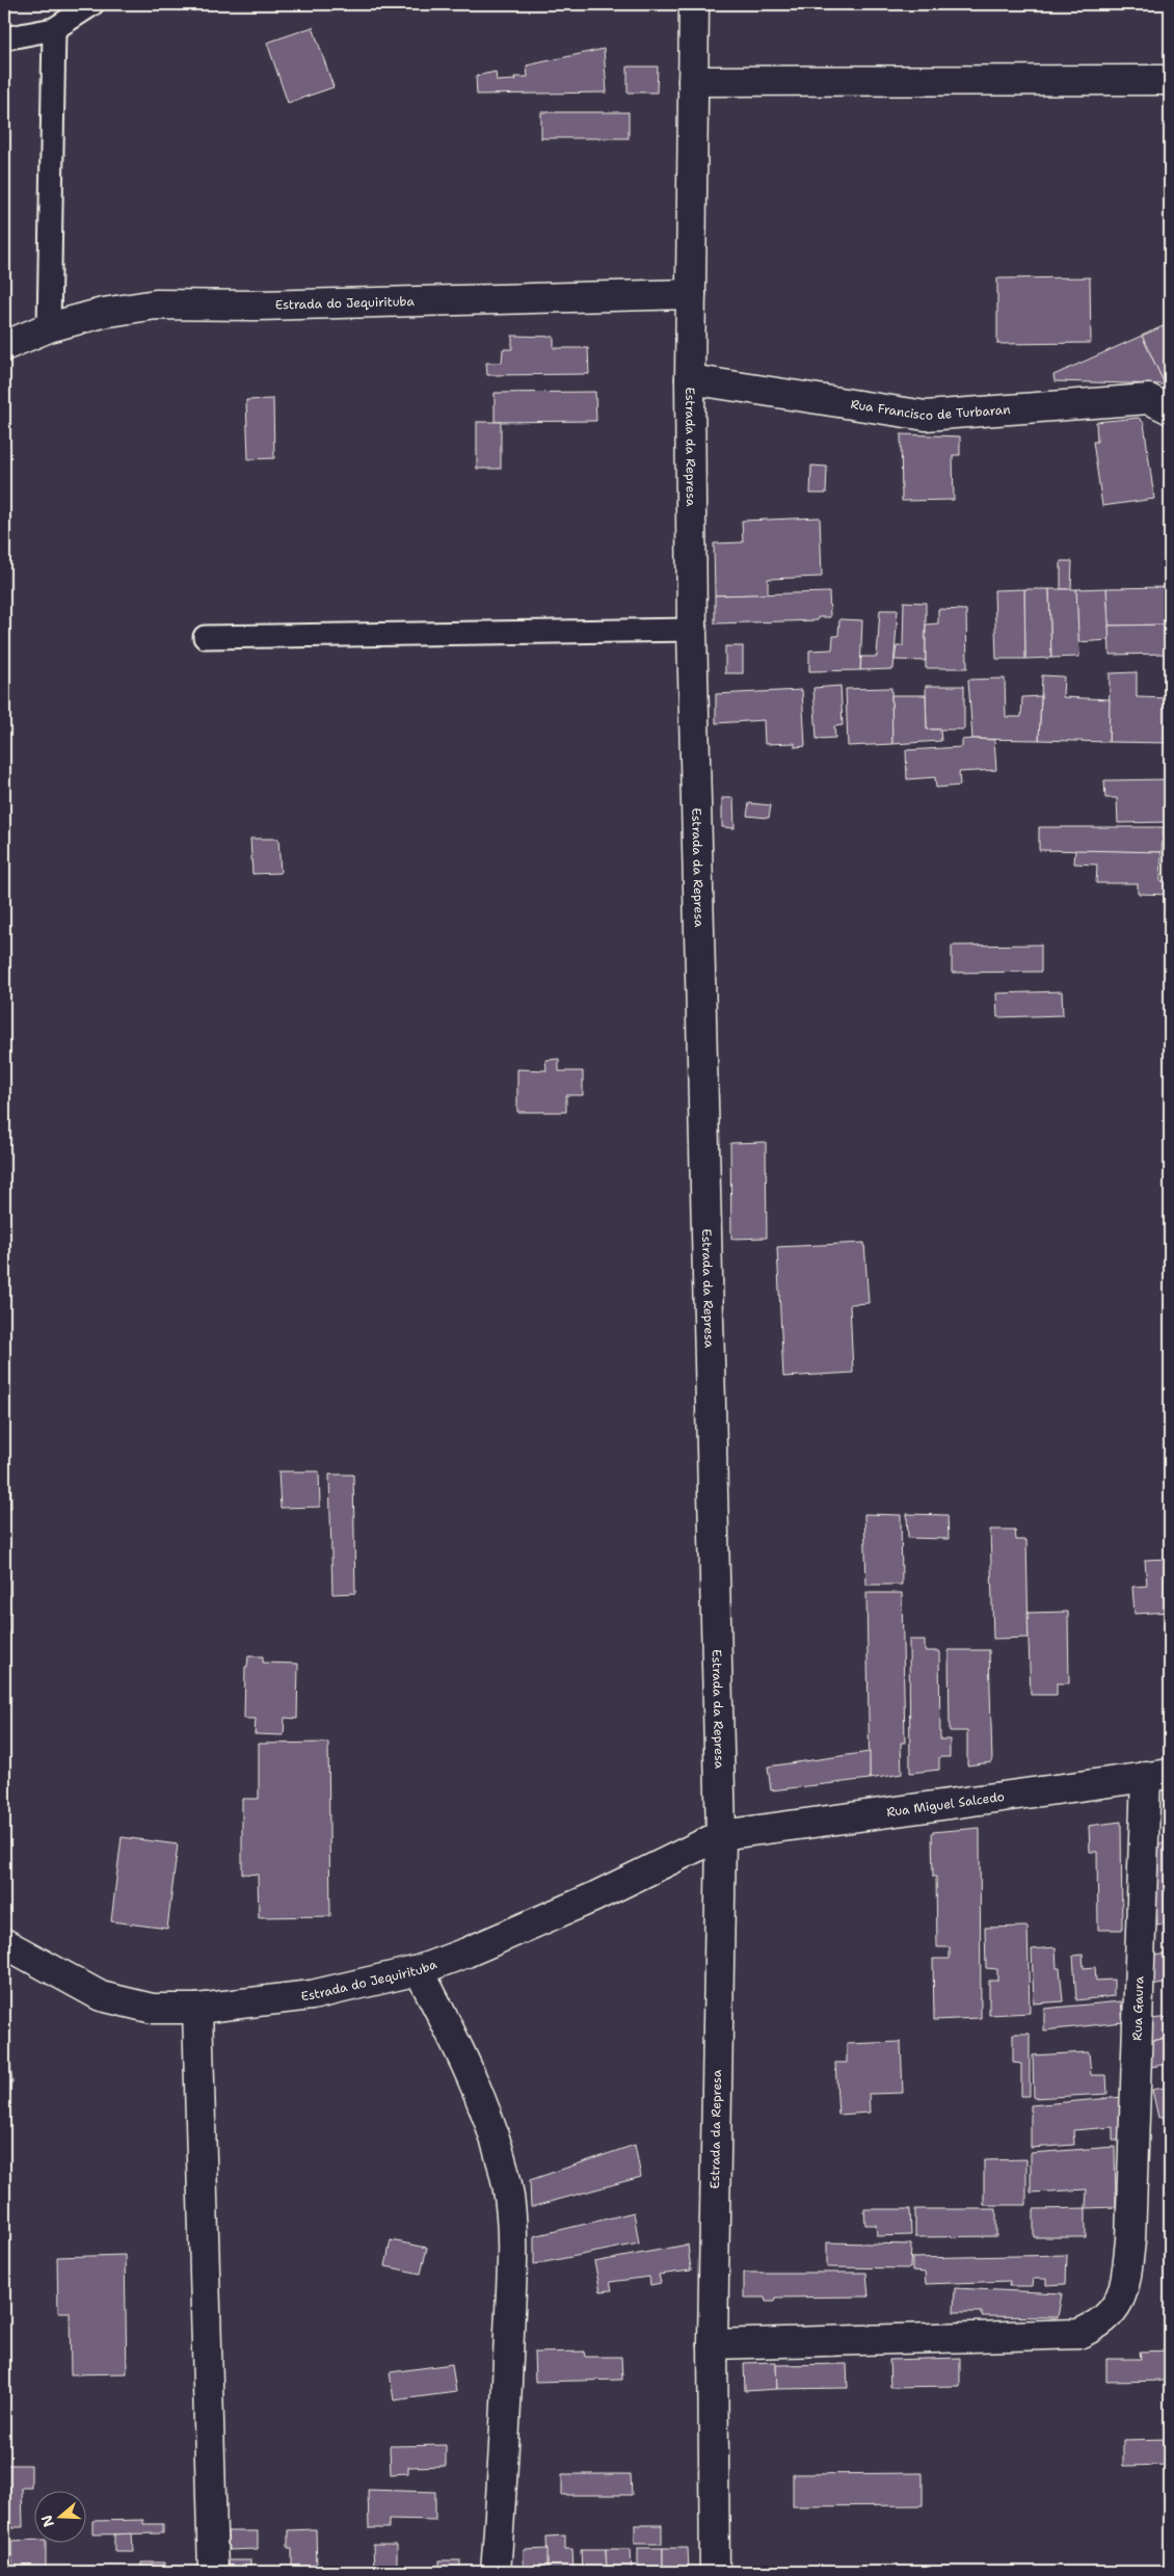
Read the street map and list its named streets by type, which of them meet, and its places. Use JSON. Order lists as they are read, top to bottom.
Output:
{
  "streets": {
    "street": [
      "Estrada do Jequirituba",
      "Rua Francisco de Turbaran",
      "Estrada da Represa",
      "Rua Miguel Salcedo",
      "Rua Gaura"
    ]
  },
  "crossings": [
    ["Estrada do Jequirituba", "Estrada da Represa"],
    ["Estrada do Jequirituba", "Rua Miguel Salcedo"],
    ["Rua Francisco de Turbaran", "Estrada da Represa"],
    ["Estrada da Represa", "Rua Miguel Salcedo"],
    ["Estrada da Represa", "Rua Gaura"],
    ["Rua Miguel Salcedo", "Rua Gaura"]
  ],
  "north": "left"
}
